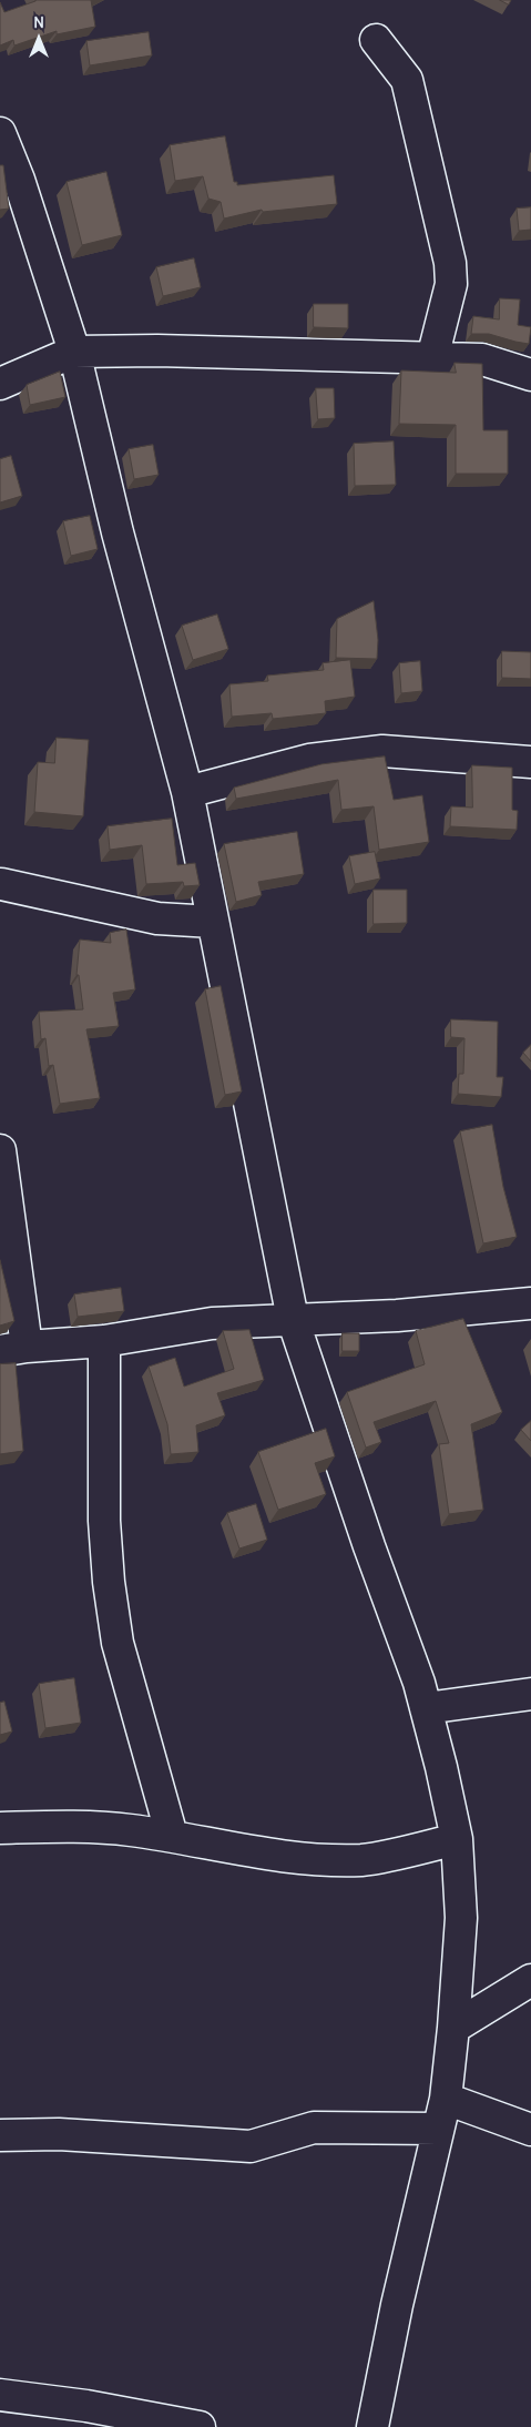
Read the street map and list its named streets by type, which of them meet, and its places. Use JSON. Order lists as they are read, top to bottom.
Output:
{
  "north": "top"
}
